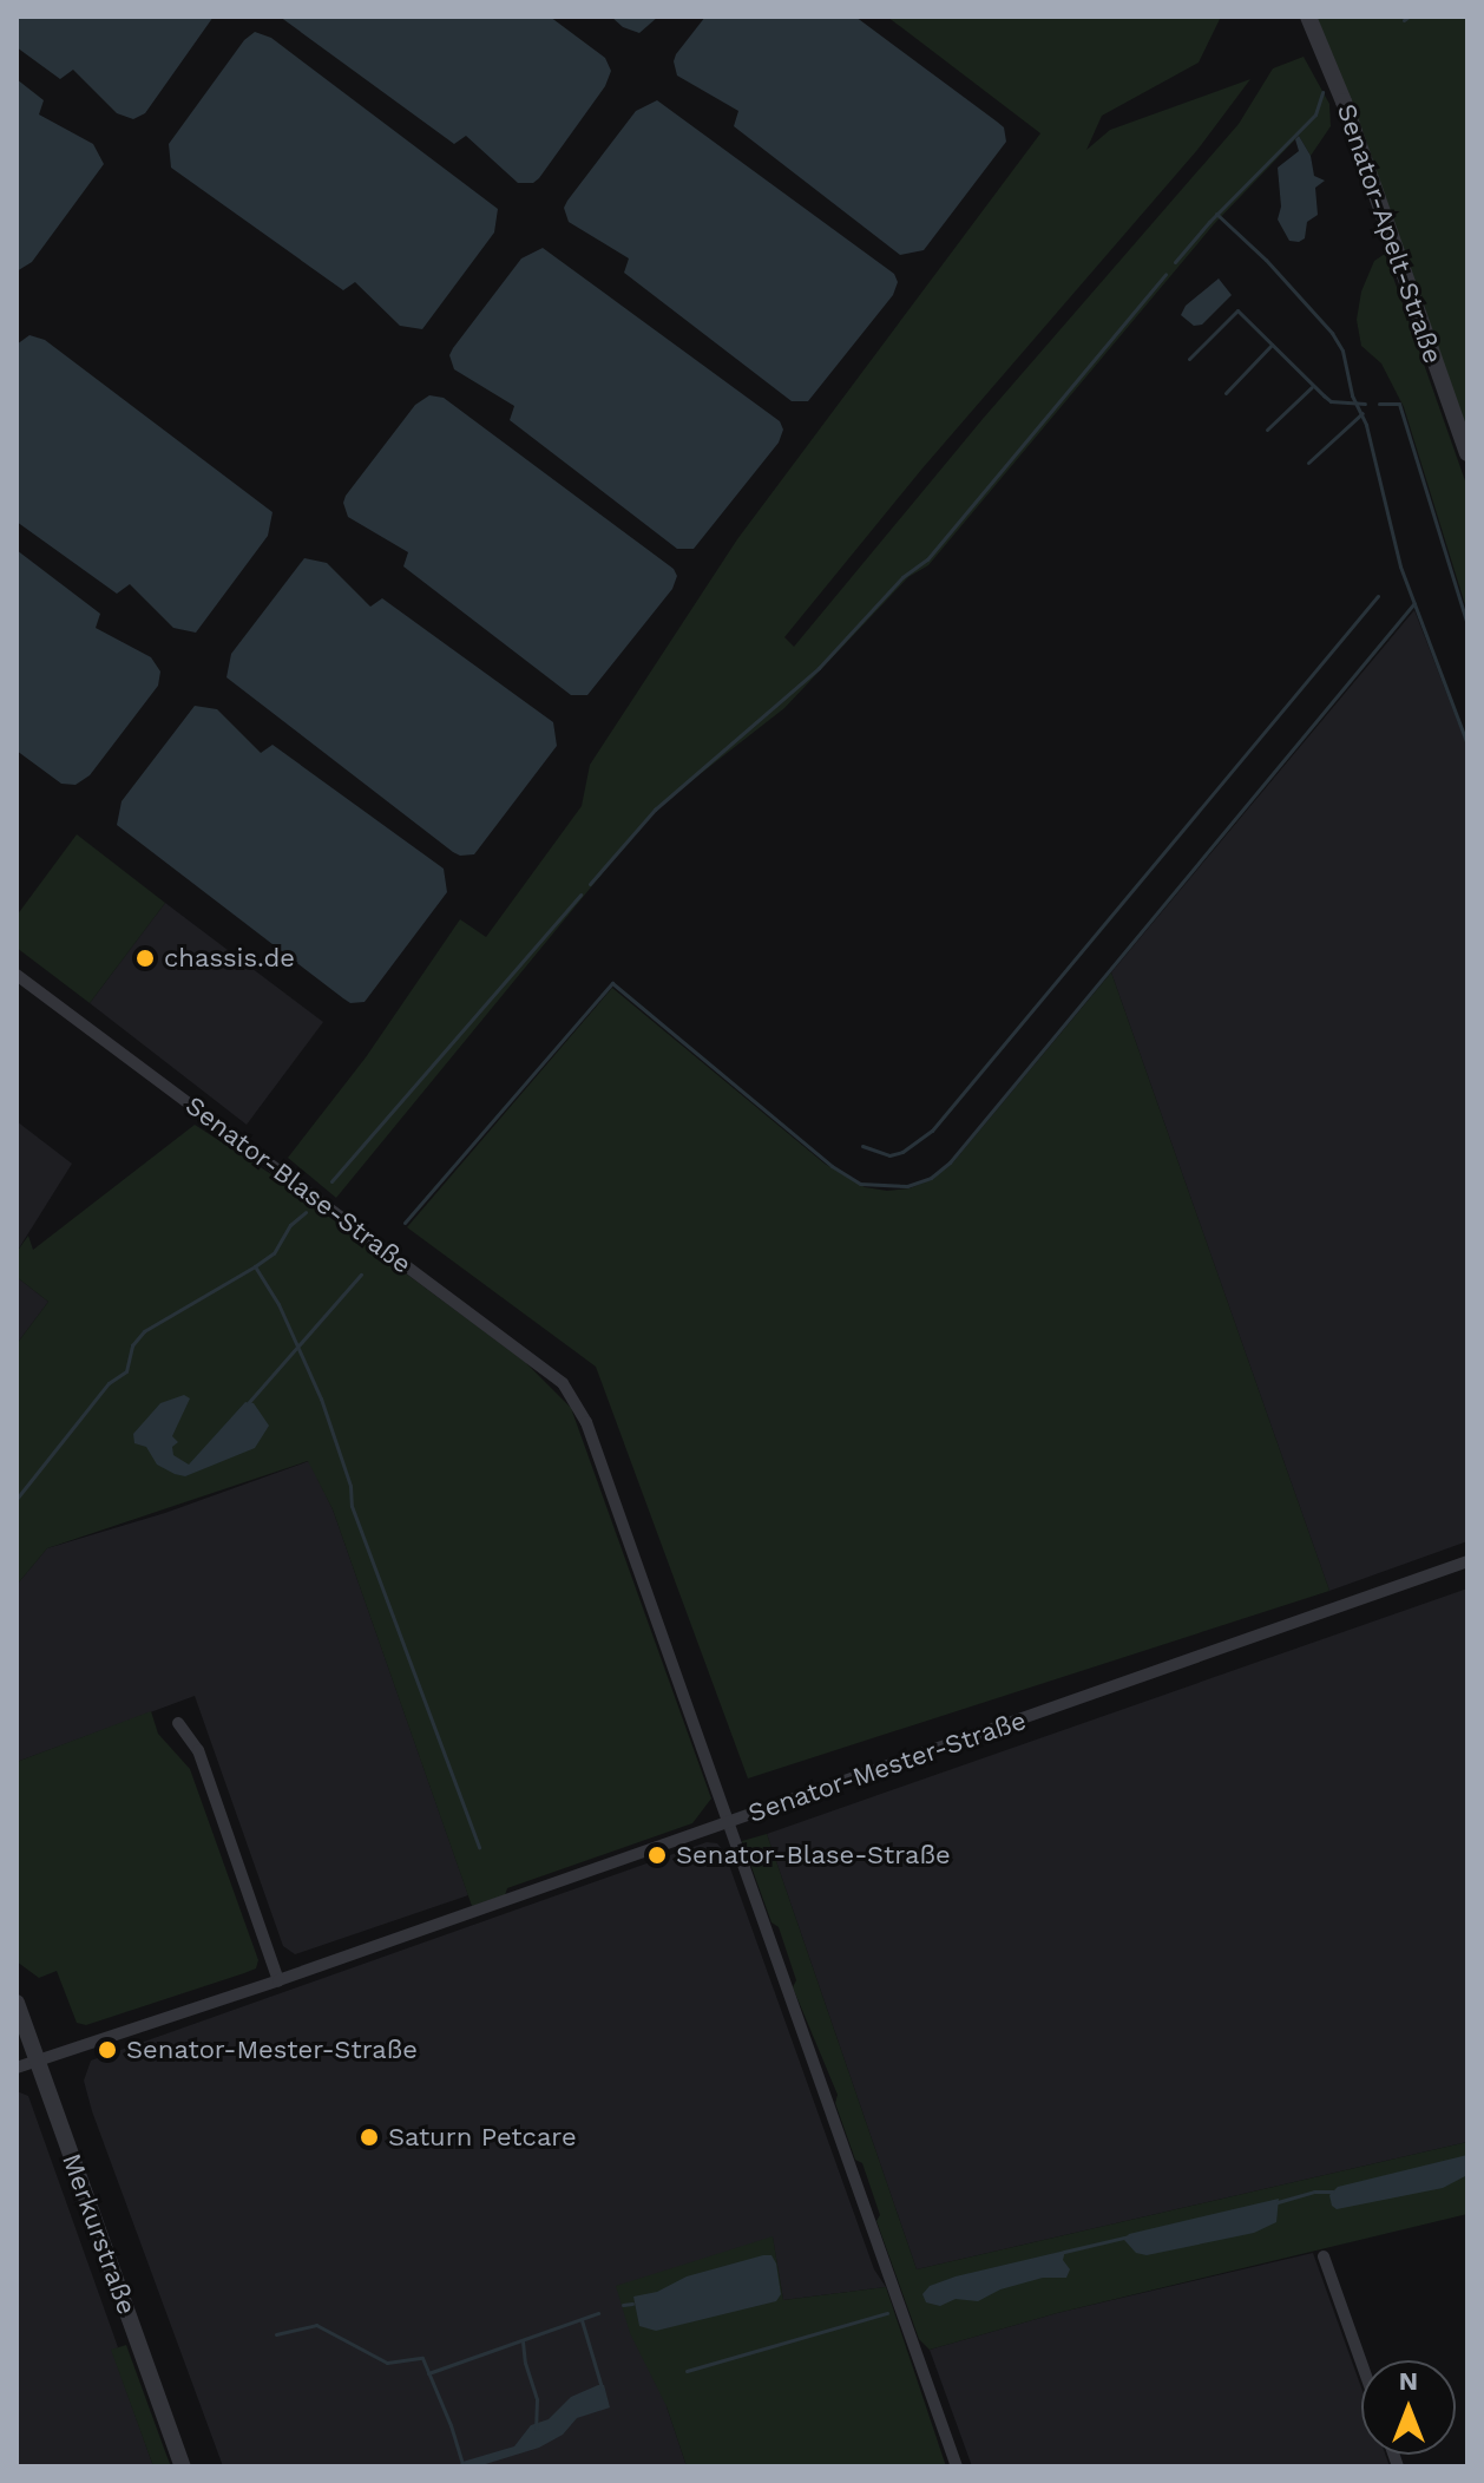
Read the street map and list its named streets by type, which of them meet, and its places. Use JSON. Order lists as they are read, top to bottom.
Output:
{
  "streets": {
    "street": [
      "Senator-Apelt-Straße",
      "Senator-Blase-Straße",
      "Senator-Mester-Straße",
      "Merkurstraße"
    ]
  },
  "crossings": [
    ["Senator-Blase-Straße", "Senator-Mester-Straße"],
    ["Senator-Mester-Straße", "Merkurstraße"]
  ],
  "places": [
    "chassis.de",
    "Senator-Blase-Straße",
    "Senator-Mester-Straße",
    "Saturn Petcare"
  ],
  "north": "top"
}
